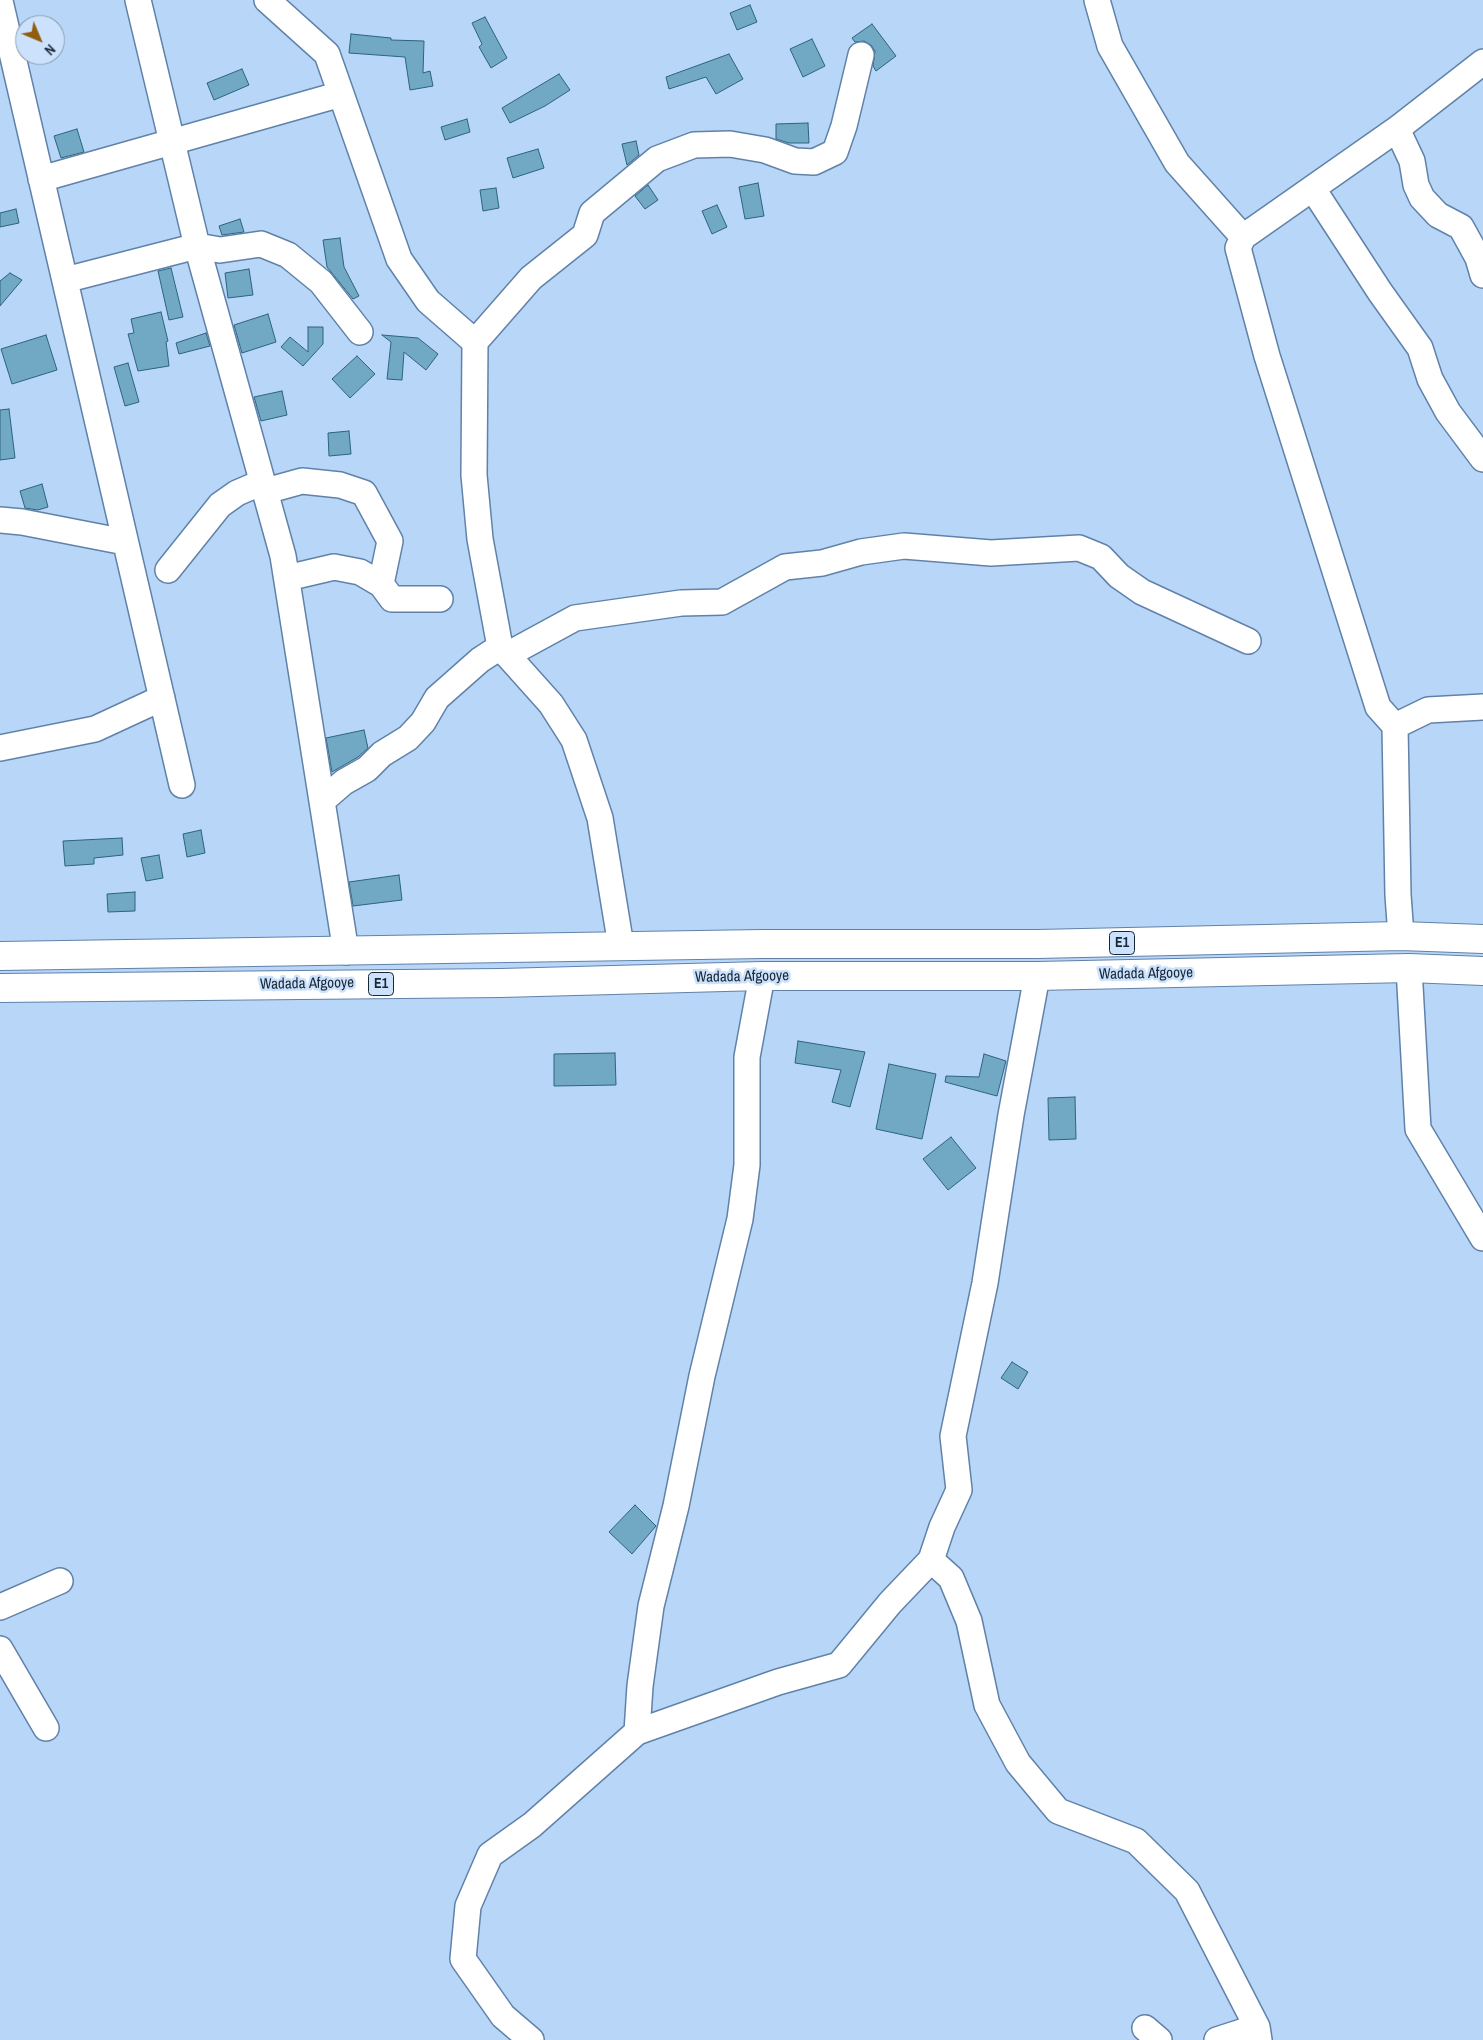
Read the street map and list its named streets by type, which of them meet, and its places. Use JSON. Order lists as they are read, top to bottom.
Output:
{
  "streets": {
    "highway": ["E1", "Wadada Afgooye"]
  },
  "north": "bottom right"
}
